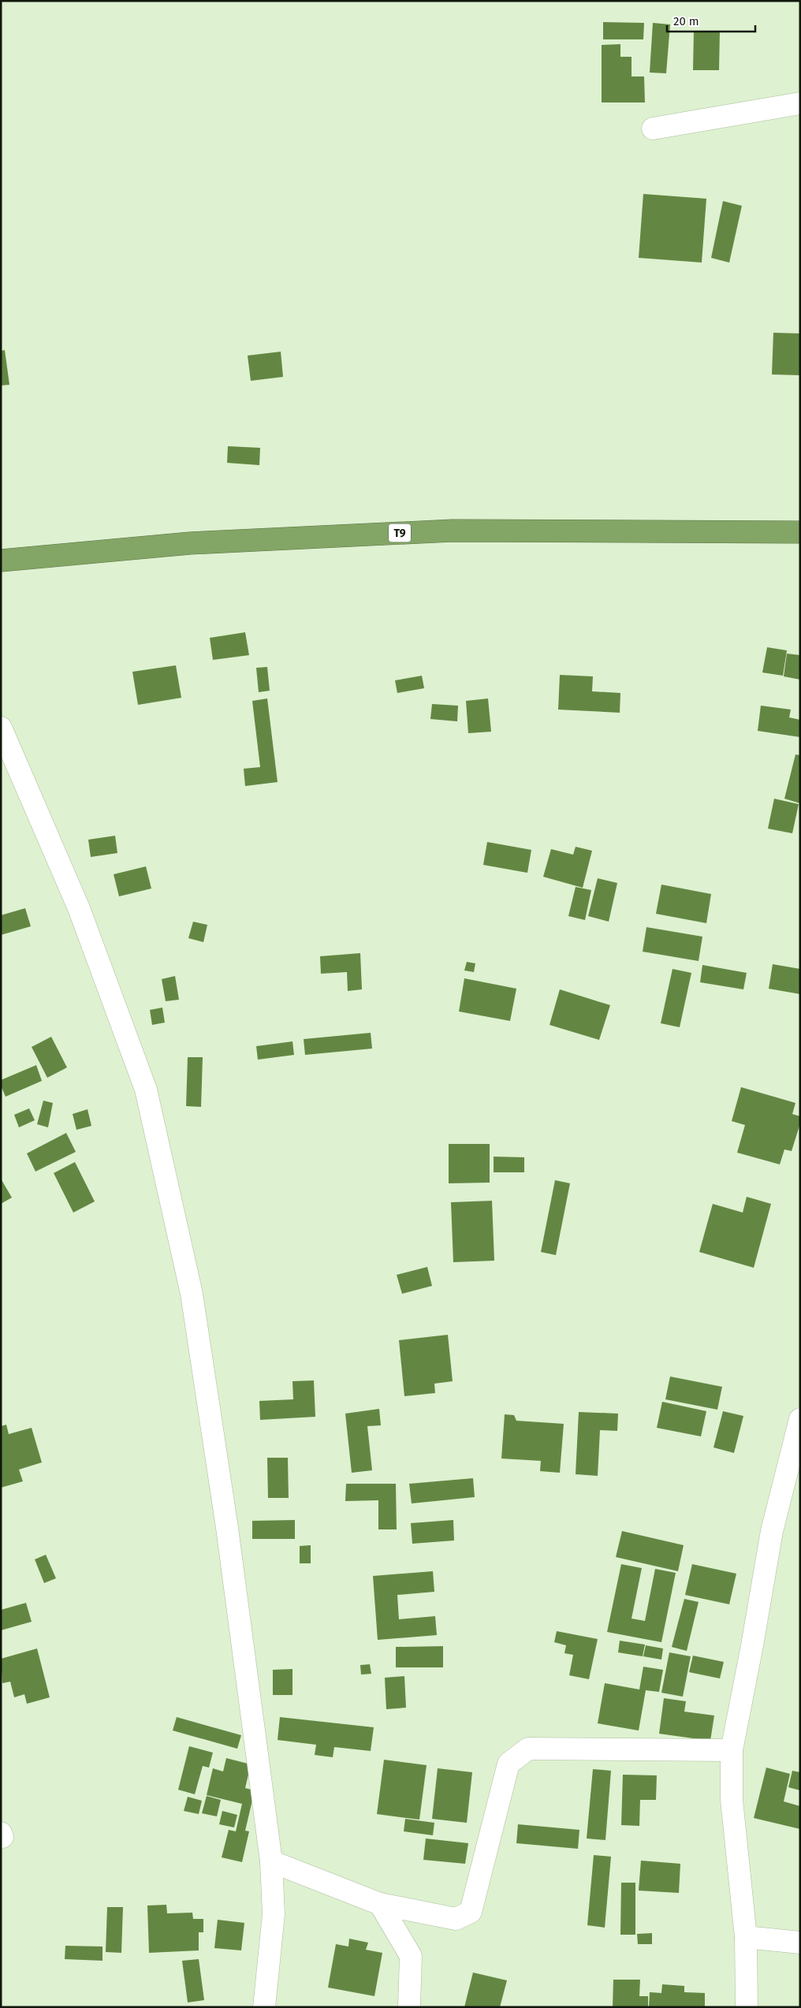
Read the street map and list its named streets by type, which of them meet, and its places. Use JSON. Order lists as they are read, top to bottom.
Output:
{
  "streets": {
    "highway": ["T9"]
  },
  "scale_bar": "20 m"
}
